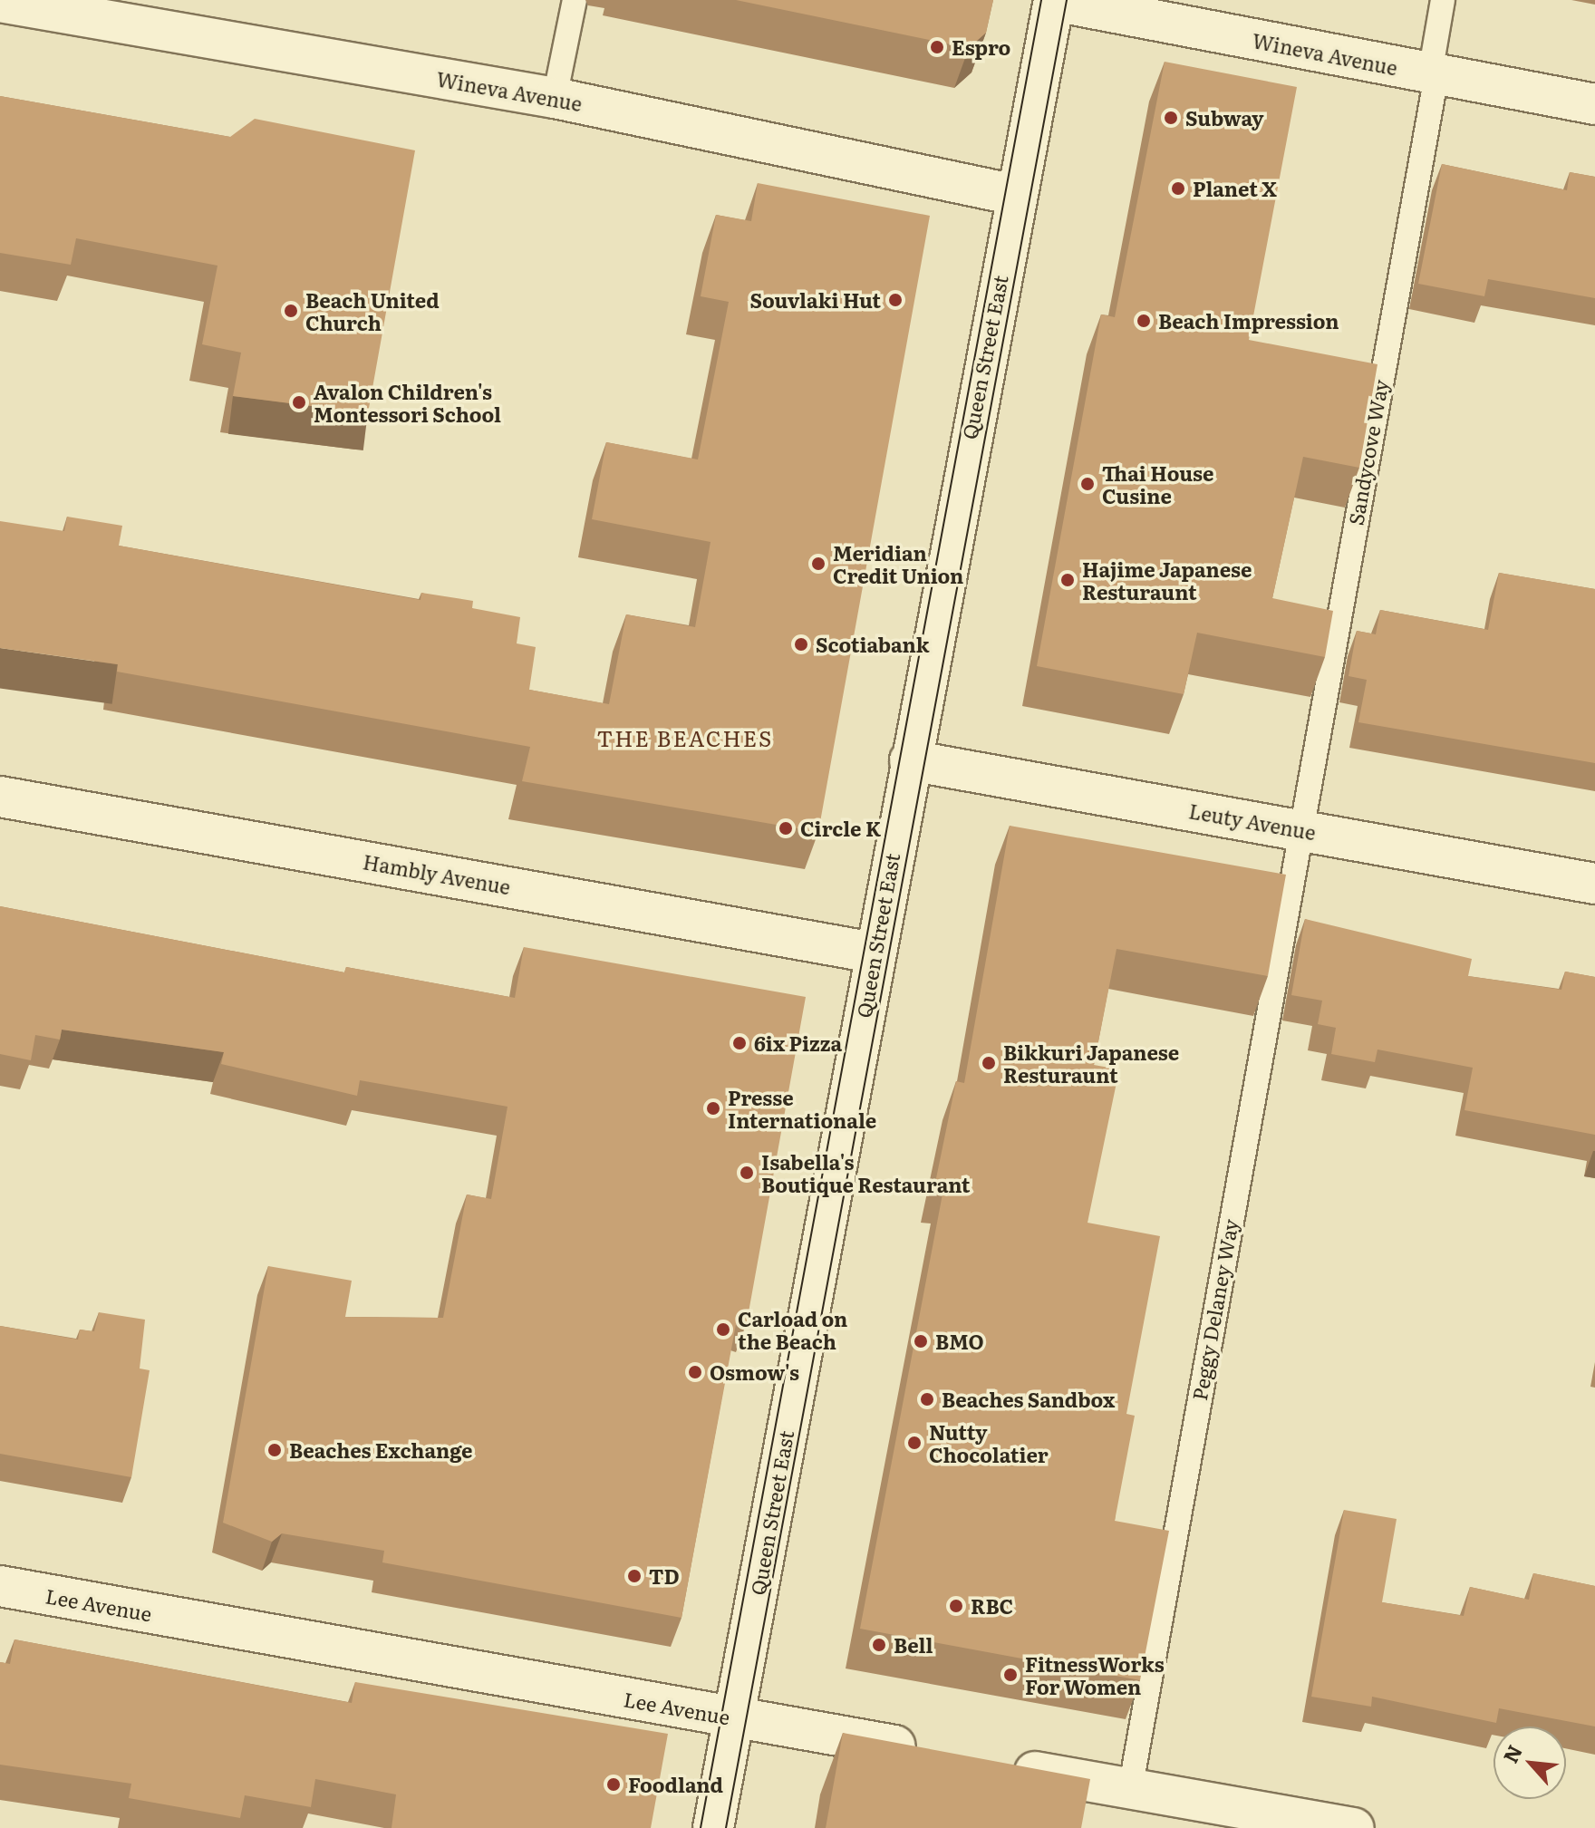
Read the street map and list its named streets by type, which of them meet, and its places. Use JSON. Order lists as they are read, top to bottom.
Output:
{
  "streets": {
    "street": [
      "Wineva Avenue",
      "Queen Street East",
      "Leuty Avenue",
      "Hambly Avenue",
      "Lee Avenue"
    ],
    "lane": ["Sandycove Way", "Peggy Delaney Way"]
  },
  "crossings": [
    ["Wineva Avenue", "Queen Street East"],
    ["Wineva Avenue", "Sandycove Way"],
    ["Queen Street East", "Leuty Avenue"],
    ["Queen Street East", "Hambly Avenue"],
    ["Queen Street East", "Lee Avenue"],
    ["Sandycove Way", "Leuty Avenue"],
    ["Sandycove Way", "Peggy Delaney Way"],
    ["Leuty Avenue", "Peggy Delaney Way"]
  ],
  "districts": ["THE BEACHES"],
  "places": [
    "Espro",
    "Subway",
    "Planet X",
    "Souvlaki Hut",
    "Beach United Church",
    "Beach Impression",
    "Avalon Children's Montessori School",
    "Thai House Cusine",
    "Meridian Credit Union",
    "Hajime Japanese Resturaunt",
    "Scotiabank",
    "Circle K",
    "6ix Pizza",
    "Bikkuri Japanese Resturaunt",
    "Presse Internationale",
    "Isabella's Boutique Restaurant",
    "Carload on the Beach",
    "BMO",
    "Osmow's",
    "Beaches Sandbox",
    "Nutty Chocolatier",
    "Beaches Exchange",
    "TD",
    "RBC",
    "Bell",
    "FitnessWorks For Women",
    "Foodland"
  ],
  "north": "top left"
}
